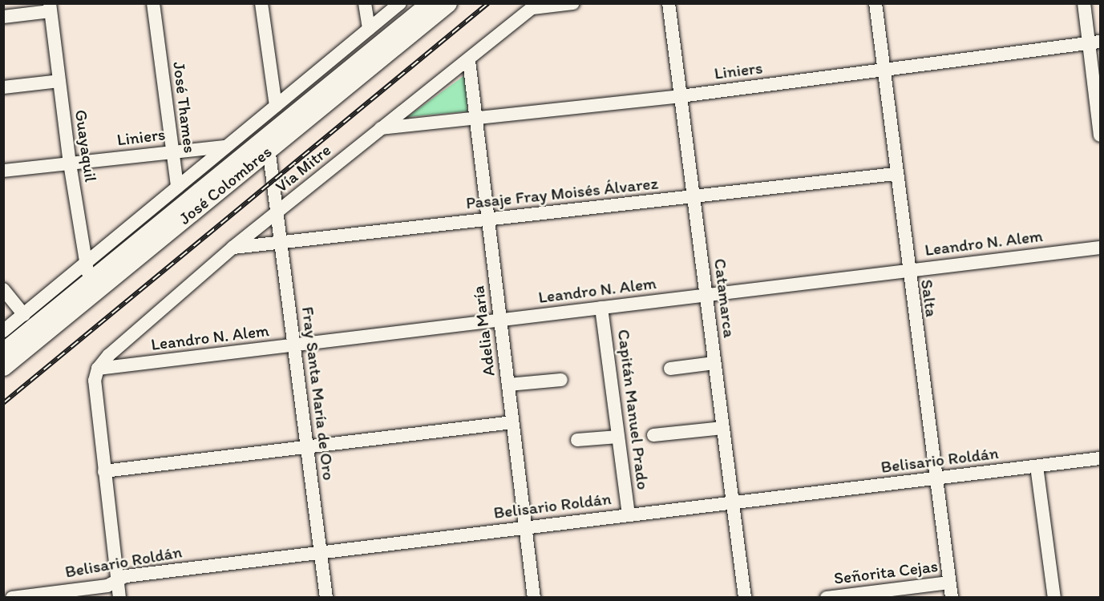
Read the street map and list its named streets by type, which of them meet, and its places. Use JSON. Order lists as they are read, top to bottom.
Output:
{
  "streets": {
    "main road": ["José Colombres"],
    "street": [
      "Liniers",
      "José Thames",
      "Guayaquil",
      "Vía Mitre",
      "Pasaje Fray Moisés Álvarez",
      "Leandro N. Alem",
      "Catamarca",
      "Salta",
      "Adelia María",
      "Fray Santa María de Oro",
      "Capitán Manuel Prado",
      "Belisario Roldán",
      "Señorita Cejas"
    ]
  },
  "crossings": [
    ["Liniers", "José Thames"],
    ["Liniers", "Guayaquil"],
    ["Liniers", "Vía Mitre"],
    ["Liniers", "José Colombres"],
    ["Liniers", "Catamarca"],
    ["Liniers", "Salta"],
    ["Liniers", "Adelia María"],
    ["José Thames", "José Colombres"],
    ["Guayaquil", "José Colombres"],
    ["Vía Mitre", "Pasaje Fray Moisés Álvarez"],
    ["Vía Mitre", "Leandro N. Alem"],
    ["Vía Mitre", "Adelia María"],
    ["Vía Mitre", "Fray Santa María de Oro"],
    ["José Colombres", "Fray Santa María de Oro"],
    ["Pasaje Fray Moisés Álvarez", "Catamarca"],
    ["Pasaje Fray Moisés Álvarez", "Salta"],
    ["Pasaje Fray Moisés Álvarez", "Adelia María"],
    ["Pasaje Fray Moisés Álvarez", "Fray Santa María de Oro"],
    ["Leandro N. Alem", "Catamarca"],
    ["Leandro N. Alem", "Salta"],
    ["Leandro N. Alem", "Adelia María"],
    ["Leandro N. Alem", "Fray Santa María de Oro"],
    ["Leandro N. Alem", "Capitán Manuel Prado"],
    ["Catamarca", "Belisario Roldán"],
    ["Salta", "Belisario Roldán"],
    ["Salta", "Señorita Cejas"],
    ["Adelia María", "Belisario Roldán"],
    ["Fray Santa María de Oro", "Belisario Roldán"],
    ["Capitán Manuel Prado", "Belisario Roldán"]
  ]
}
